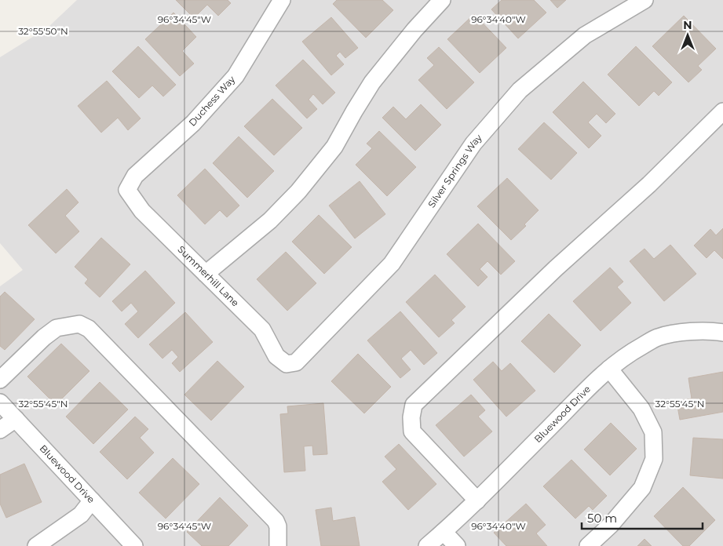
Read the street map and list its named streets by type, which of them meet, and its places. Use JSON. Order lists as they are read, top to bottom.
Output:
{
  "streets": {
    "street": [
      "Duchess Way",
      "Silver Springs Way",
      "Summerhill Lane",
      "Bluewood Drive"
    ]
  },
  "crossings": [
    ["Duchess Way", "Summerhill Lane"],
    ["Silver Springs Way", "Summerhill Lane"]
  ],
  "scale_bar": "50 m",
  "north": "top",
  "coordinates": [
    "96°34'45\"W",
    "96°34'40\"W",
    "32°55'50\"N",
    "32°55'45\"N"
  ]
}
